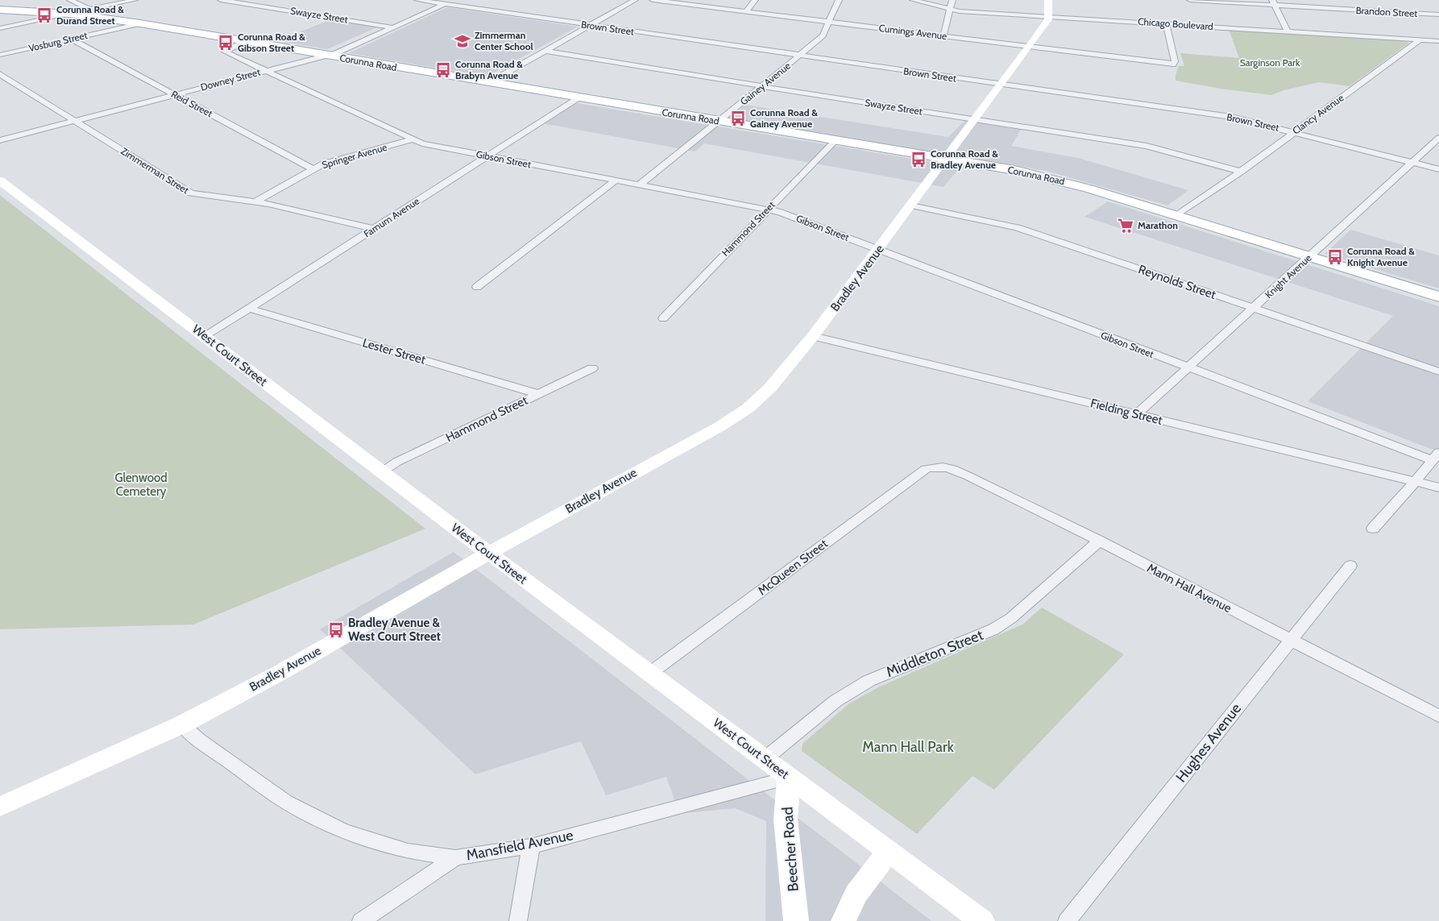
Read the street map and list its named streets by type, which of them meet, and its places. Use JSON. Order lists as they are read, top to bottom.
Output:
{
  "streets": {
    "main road": ["Corunna Road"],
    "street": [
      "Brandon Street",
      "Swayze Street",
      "Chicago Boulevard",
      "Brown Street",
      "Cumings Avenue",
      "Vosburg Street",
      "Downey Street",
      "Gainey Avenue",
      "Reid Street",
      "Clancy Avenue",
      "Springer Avenue",
      "Gibson Street",
      "Zimmerman Street",
      "Farnum Avenue",
      "Hammond Street",
      "Knight Avenue",
      "Bradley Avenue",
      "Reynolds Street",
      "Lester Street",
      "West Court Street",
      "Fielding Street",
      "McQueen Street",
      "Mann Hall Avenue",
      "Middleton Street",
      "Hughes Avenue",
      "Mansfield Avenue",
      "Beecher Road"
    ]
  },
  "crossings": [
    ["Swayze Street", "Downey Street"],
    ["Swayze Street", "Gainey Avenue"],
    ["Swayze Street", "Clancy Avenue"],
    ["Swayze Street", "Bradley Avenue"],
    ["Chicago Boulevard", "Cumings Avenue"],
    ["Chicago Boulevard", "Clancy Avenue"],
    ["Chicago Boulevard", "Bradley Avenue"],
    ["Brown Street", "Downey Street"],
    ["Brown Street", "Gainey Avenue"],
    ["Brown Street", "Clancy Avenue"],
    ["Brown Street", "Knight Avenue"],
    ["Brown Street", "Bradley Avenue"],
    ["Cumings Avenue", "Gainey Avenue"],
    ["Cumings Avenue", "Bradley Avenue"],
    ["Vosburg Street", "Corunna Road"],
    ["Vosburg Street", "Reid Street"],
    ["Corunna Road", "Downey Street"],
    ["Corunna Road", "Gainey Avenue"],
    ["Corunna Road", "Clancy Avenue"],
    ["Corunna Road", "Gibson Street"],
    ["Corunna Road", "Farnum Avenue"],
    ["Corunna Road", "Hammond Street"],
    ["Corunna Road", "Knight Avenue"],
    ["Corunna Road", "Bradley Avenue"],
    ["Downey Street", "Reid Street"],
    ["Downey Street", "Gibson Street"],
    ["Downey Street", "Zimmerman Street"],
    ["Gainey Avenue", "Gibson Street"],
    ["Reid Street", "Springer Avenue"],
    ["Springer Avenue", "Gibson Street"],
    ["Springer Avenue", "Zimmerman Street"],
    ["Gibson Street", "Farnum Avenue"],
    ["Gibson Street", "Hammond Street"],
    ["Gibson Street", "Knight Avenue"],
    ["Gibson Street", "Bradley Avenue"],
    ["Zimmerman Street", "Farnum Avenue"],
    ["Farnum Avenue", "Lester Street"],
    ["Farnum Avenue", "West Court Street"],
    ["Hammond Street", "Lester Street"],
    ["Hammond Street", "West Court Street"],
    ["Knight Avenue", "Reynolds Street"],
    ["Knight Avenue", "Fielding Street"],
    ["Bradley Avenue", "Reynolds Street"],
    ["Bradley Avenue", "West Court Street"],
    ["Bradley Avenue", "Fielding Street"],
    ["Bradley Avenue", "Mansfield Avenue"],
    ["West Court Street", "McQueen Street"],
    ["West Court Street", "Middleton Street"],
    ["West Court Street", "Mansfield Avenue"],
    ["West Court Street", "Beecher Road"],
    ["McQueen Street", "Mann Hall Avenue"],
    ["Mann Hall Avenue", "Middleton Street"],
    ["Mann Hall Avenue", "Hughes Avenue"],
    ["Mansfield Avenue", "Beecher Road"]
  ],
  "parks": ["Sarginson Park", "Glenwood Cemetery", "Mann Hall Park"],
  "places": {
    "bus stop": [
      "Corunna Road & Durand Street",
      "Corunna Road & Gibson Street",
      "Corunna Road & Brabyn Avenue",
      "Corunna Road & Gainey Avenue",
      "Corunna Road & Bradley Avenue",
      "Corunna Road & Knight Avenue",
      "Bradley Avenue & West Court Street"
    ],
    "school or university": ["Zimmerman Center School"],
    "supermarket": ["Marathon"]
  }
}
